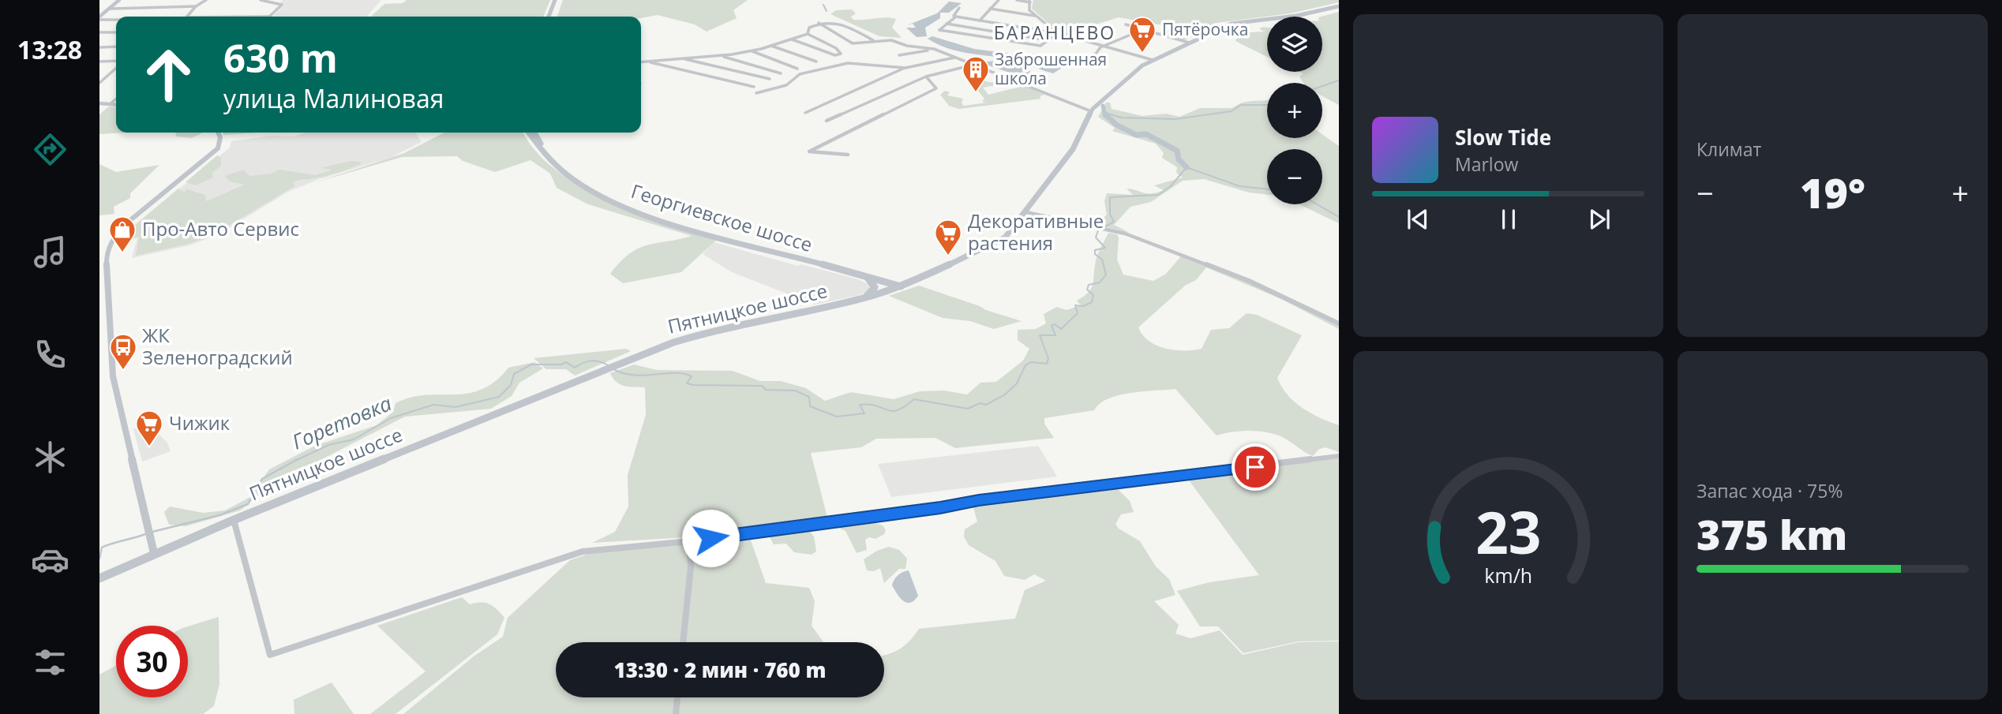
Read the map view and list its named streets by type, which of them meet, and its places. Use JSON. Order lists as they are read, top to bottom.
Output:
{
  "streets": {
    "main road": ["Георгиевское шоссе", "Пятницкое шоссе"]
  },
  "crossings": [
    ["Георгиевское шоссе", "Пятницкое шоссе"]
  ],
  "districts": ["БАРАНЦЕВО"],
  "water": ["Горетовка"],
  "places": {
    "supermarket": ["Пятёрочка", "Декоративные растения", "Чижик"],
    "building": ["Заброшенная школа"],
    "shop": ["Про-Авто Сервис"],
    "bus stop": ["ЖК Зеленоградский"]
  },
  "page": {
    "tabs": "13:28",
    "tile": [
      "Климат",
      ["Запас хода · 75%", "375 km"]
    ],
    "map_buttons": ["+", "−"],
    "turn": ["630 m", "улица Малиновая"],
    "song": ["Slow Tide", "Marlow"],
    "heat": ["−", "19°", "+"],
    "limit": "30",
    "trip": "13:30 · 2 мин · 760 m",
    "gauge": ["23", "km/h"]
  }
}
